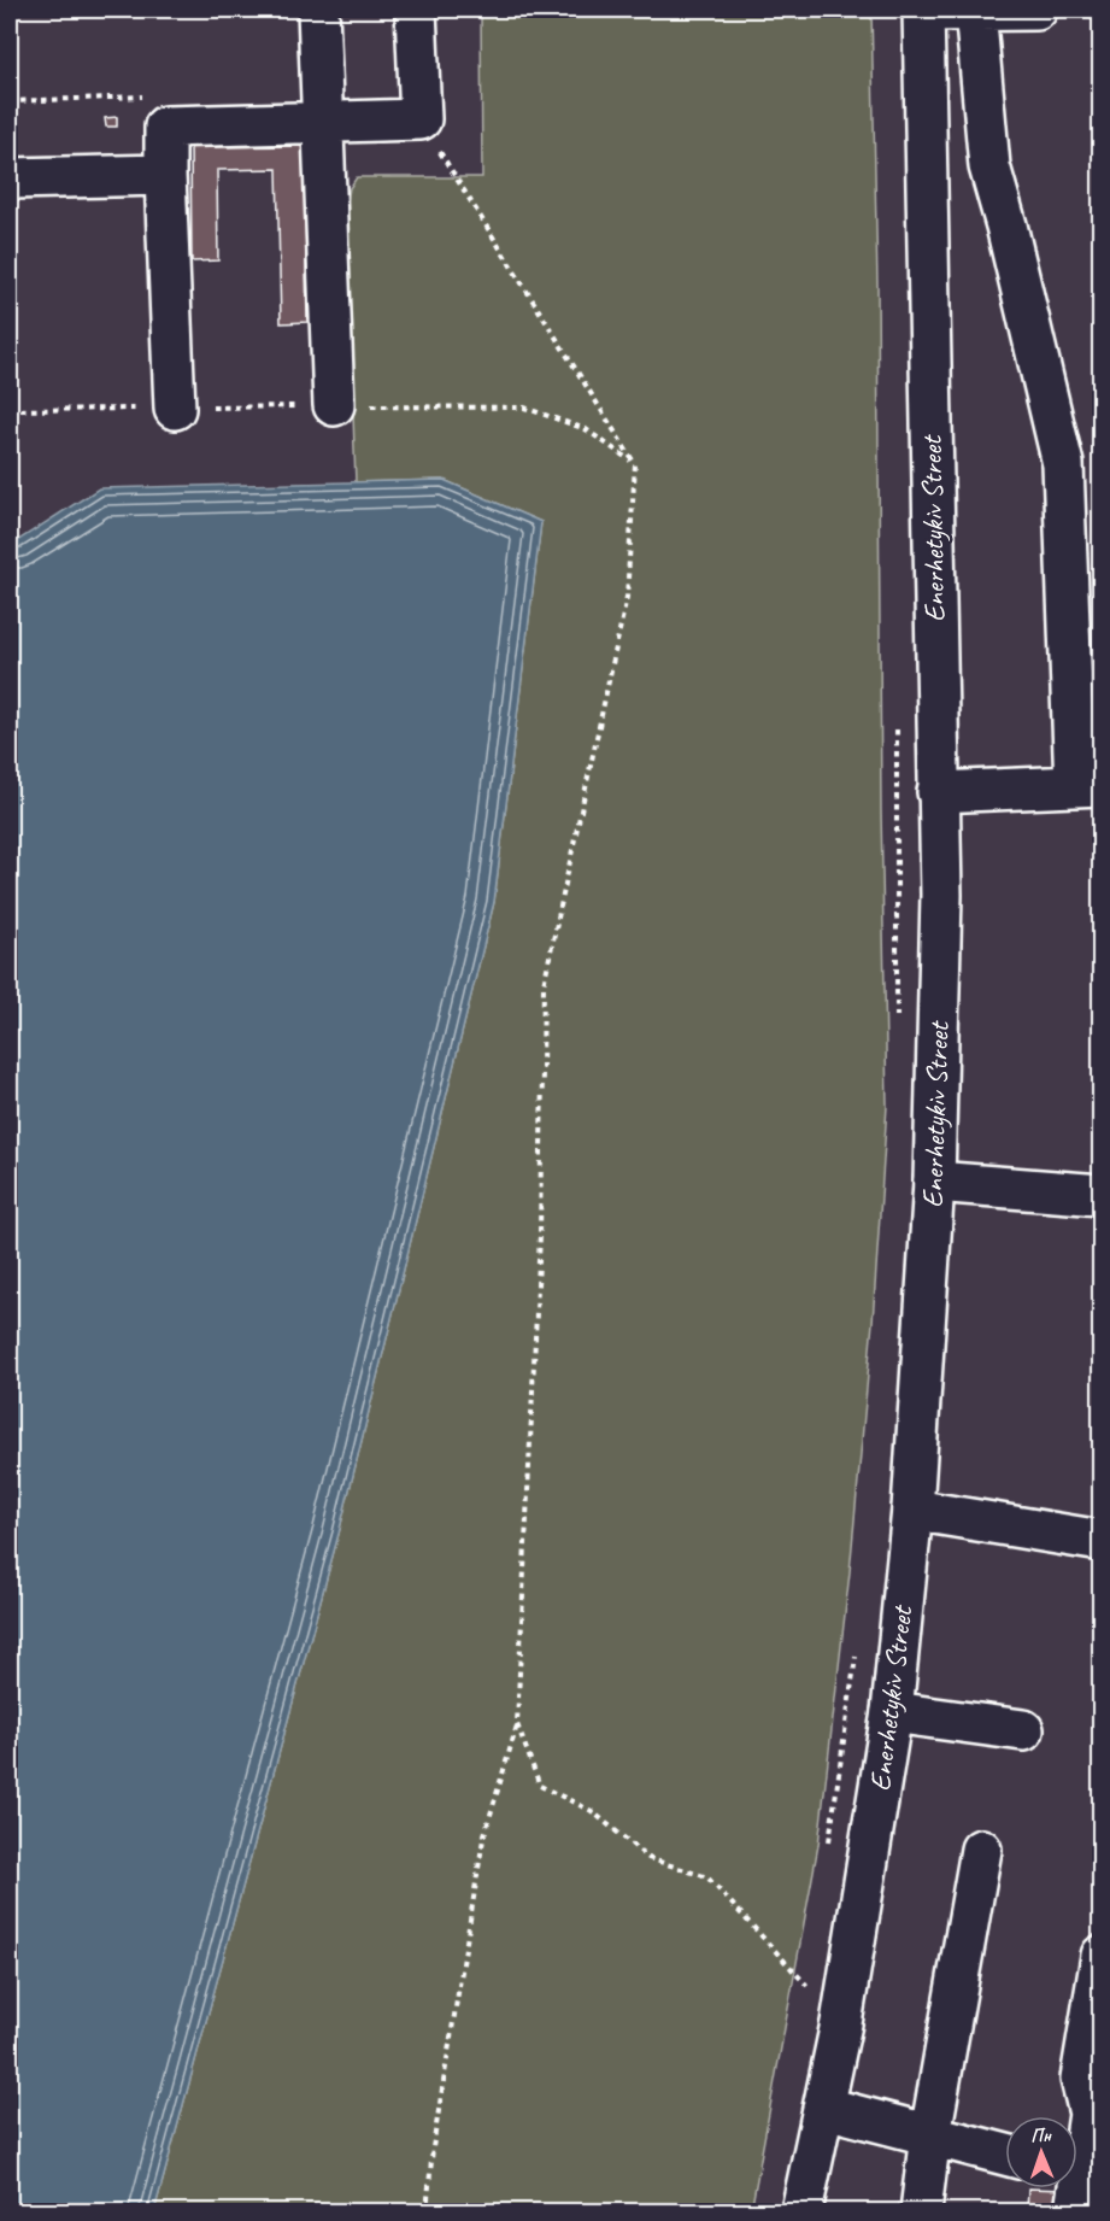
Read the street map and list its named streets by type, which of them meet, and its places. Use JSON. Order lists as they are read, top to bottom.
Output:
{
  "streets": {
    "main road": ["Enerhetykiv Street"]
  },
  "north": "top"
}
